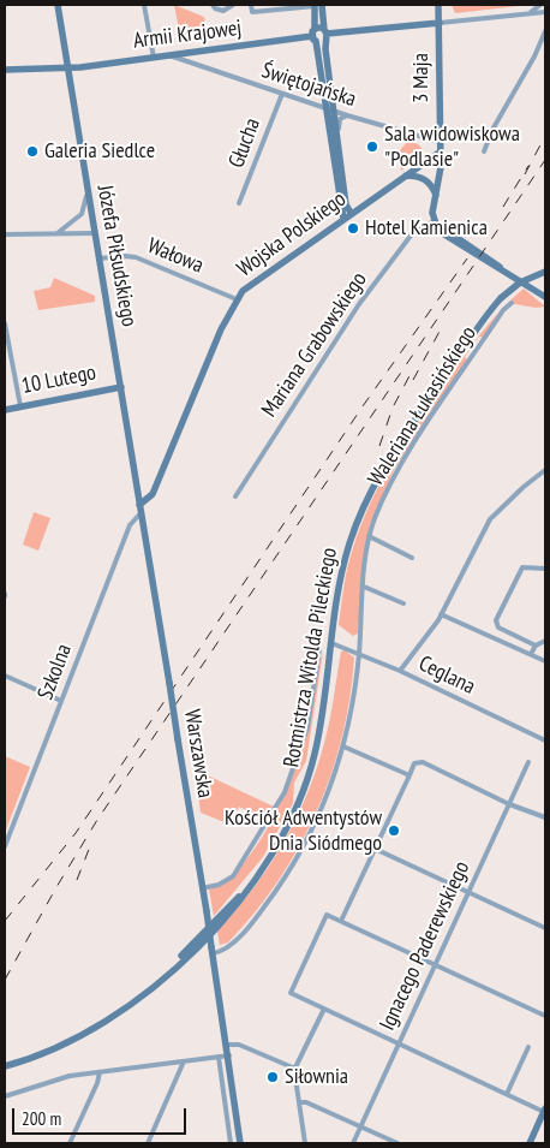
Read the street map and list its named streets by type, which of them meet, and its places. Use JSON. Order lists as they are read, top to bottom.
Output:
{
  "streets": {
    "main road": [
      "Armii Krajowej",
      "3 Maja",
      "Wojska Polskiego",
      "Józefa Piłsudskiego",
      "10 Lutego",
      "Rotmistrza Witolda Pileckiego",
      "Warszawska"
    ],
    "street": [
      "Świętojańska",
      "Głucha",
      "Wałowa",
      "Mariana Grabowskiego",
      "Waleriana Łukasińskiego",
      "Szkolna",
      "Ceglana",
      "Ignacego Paderewskiego"
    ]
  },
  "crossings": [
    ["Armii Krajowej", "Świętojańska"],
    ["Armii Krajowej", "Józefa Piłsudskiego"],
    ["3 Maja", "Świętojańska"],
    ["3 Maja", "Wojska Polskiego"],
    ["3 Maja", "Mariana Grabowskiego"],
    ["Świętojańska", "Głucha"],
    ["Wojska Polskiego", "Józefa Piłsudskiego"],
    ["Wojska Polskiego", "Wałowa"],
    ["Wojska Polskiego", "Szkolna"],
    ["Wojska Polskiego", "Warszawska"],
    ["Józefa Piłsudskiego", "Wałowa"],
    ["Józefa Piłsudskiego", "10 Lutego"],
    ["Józefa Piłsudskiego", "Szkolna"],
    ["Józefa Piłsudskiego", "Warszawska"],
    ["Waleriana Łukasińskiego", "Ceglana"],
    ["Waleriana Łukasińskiego", "Warszawska"],
    ["Rotmistrza Witolda Pileckiego", "Ceglana"],
    ["Szkolna", "Warszawska"]
  ],
  "places": [
    "Sala widowiskowa \"Podlasie\"",
    "Galeria Siedlce",
    "Hotel Kamienica",
    "Kościół Adwentystów Dnia Siódmego",
    "Siłownia"
  ],
  "scale_bar": "200 m"
}
